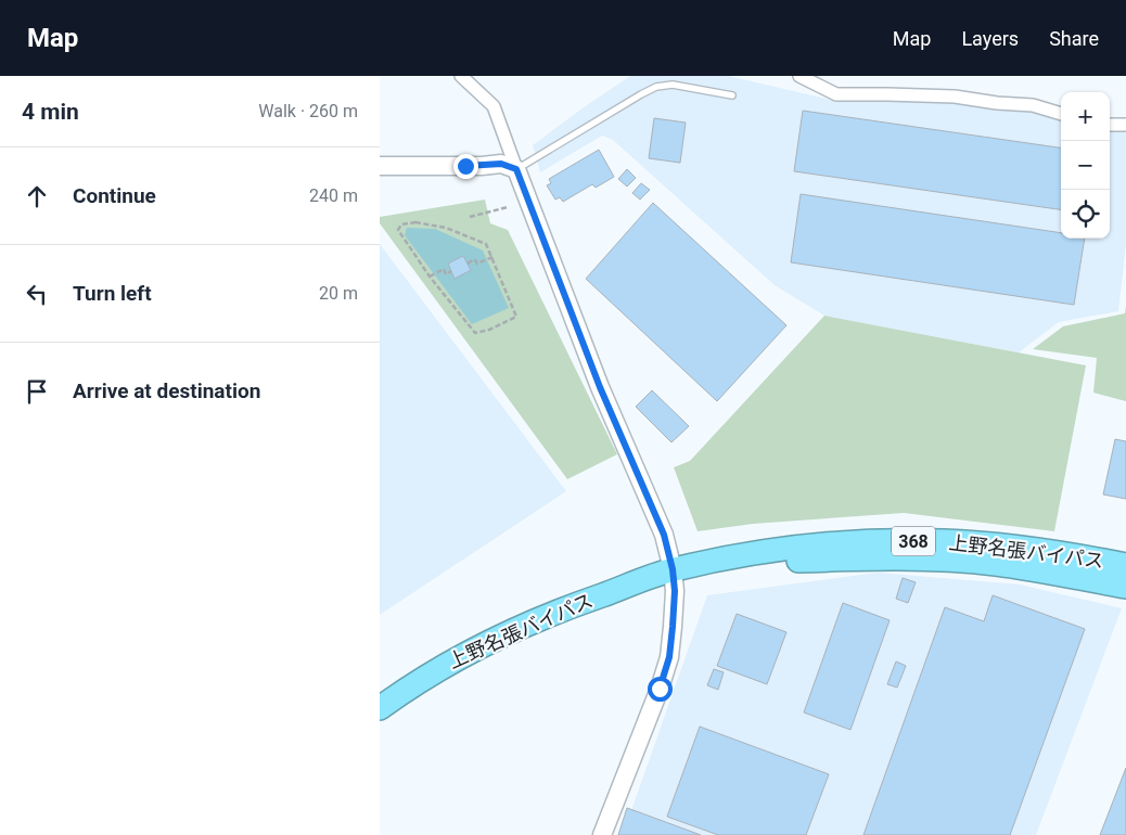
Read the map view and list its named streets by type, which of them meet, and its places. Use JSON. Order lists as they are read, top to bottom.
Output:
{
  "streets": {
    "highway": ["368", "上野名張バイパス"]
  },
  "page": {
    "header": "Map",
    "nav": ["Map", "Layers", "Share"],
    "heading": ["4 min", "Walk · 260 m"],
    "map_buttons": ["+", "−"],
    "list": [
      ["Continue", "240 m"],
      ["Turn left", "20 m"],
      "Arrive at destination"
    ]
  }
}
